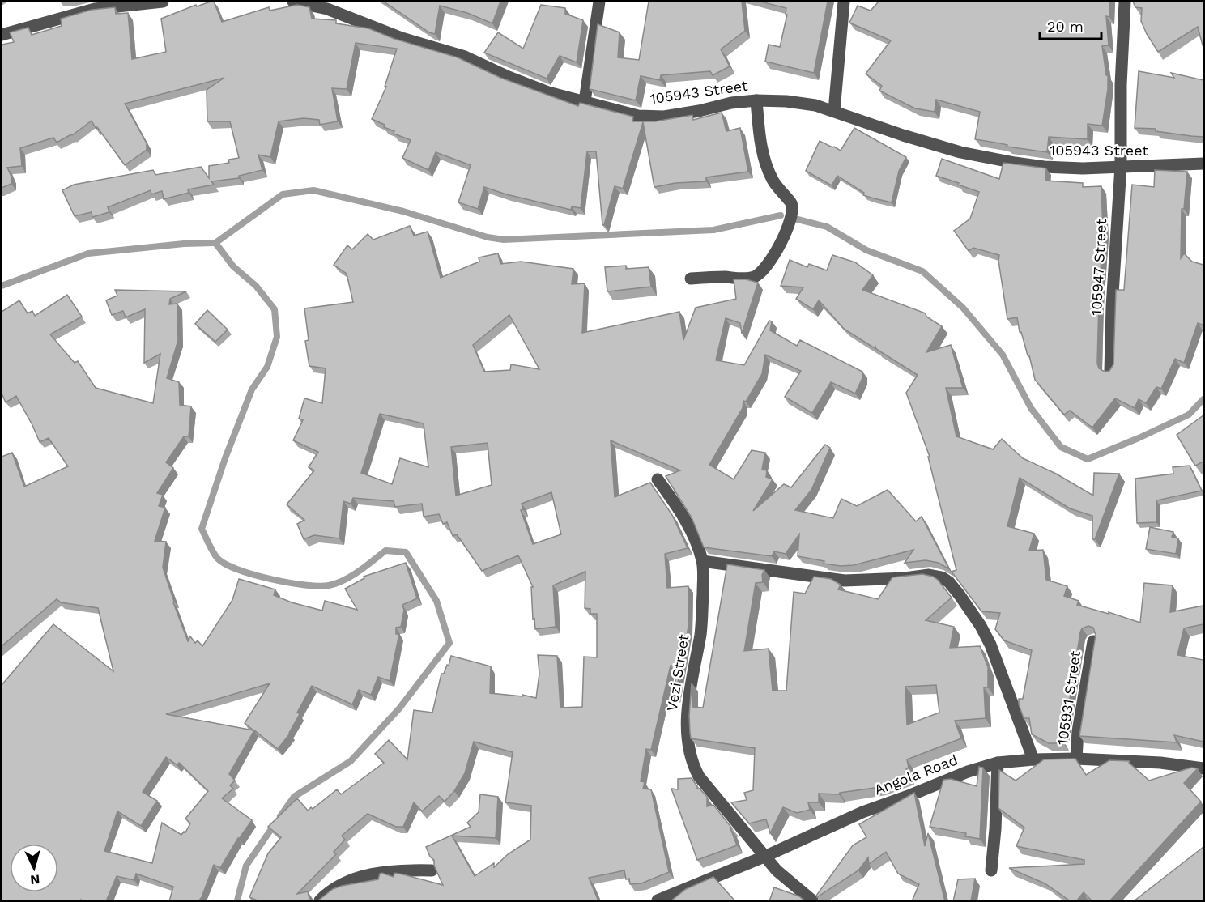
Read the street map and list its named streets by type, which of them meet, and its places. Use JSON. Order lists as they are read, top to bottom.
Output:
{
  "streets": {
    "street": [
      "105943 Street",
      "105947 Street",
      "Vezi Street",
      "105931 Street",
      "Angola Road"
    ]
  },
  "crossings": [
    ["105943 Street", "105947 Street"],
    ["Vezi Street", "Angola Road"],
    ["105931 Street", "Angola Road"]
  ],
  "scale_bar": "20 m",
  "north": "bottom"
}
